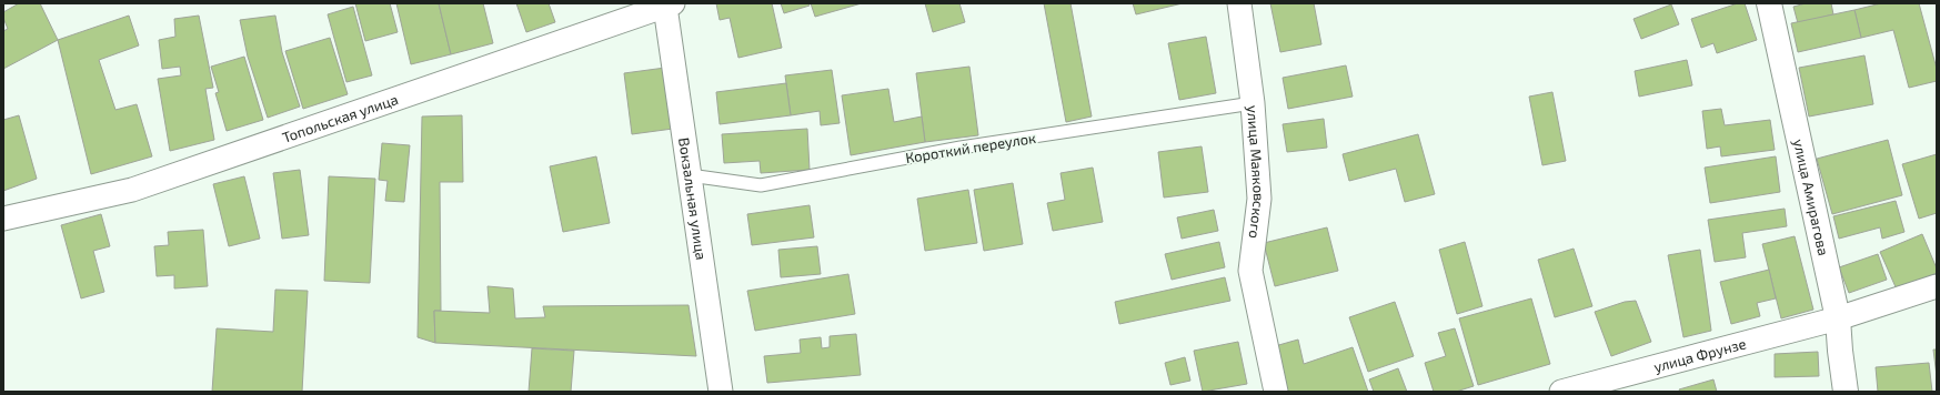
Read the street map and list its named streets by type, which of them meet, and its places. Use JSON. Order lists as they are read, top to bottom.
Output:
{
  "streets": {
    "street": [
      "Топольская улица",
      "улица Маяковского",
      "улица Амирагова",
      "Вокзальная улица",
      "улица Фрунзе"
    ],
    "lane": ["Короткий переулок"]
  },
  "crossings": [
    ["Топольская улица", "Вокзальная улица"],
    ["Короткий переулок", "улица Маяковского"],
    ["Короткий переулок", "Вокзальная улица"],
    ["улица Амирагова", "улица Фрунзе"]
  ]
}
